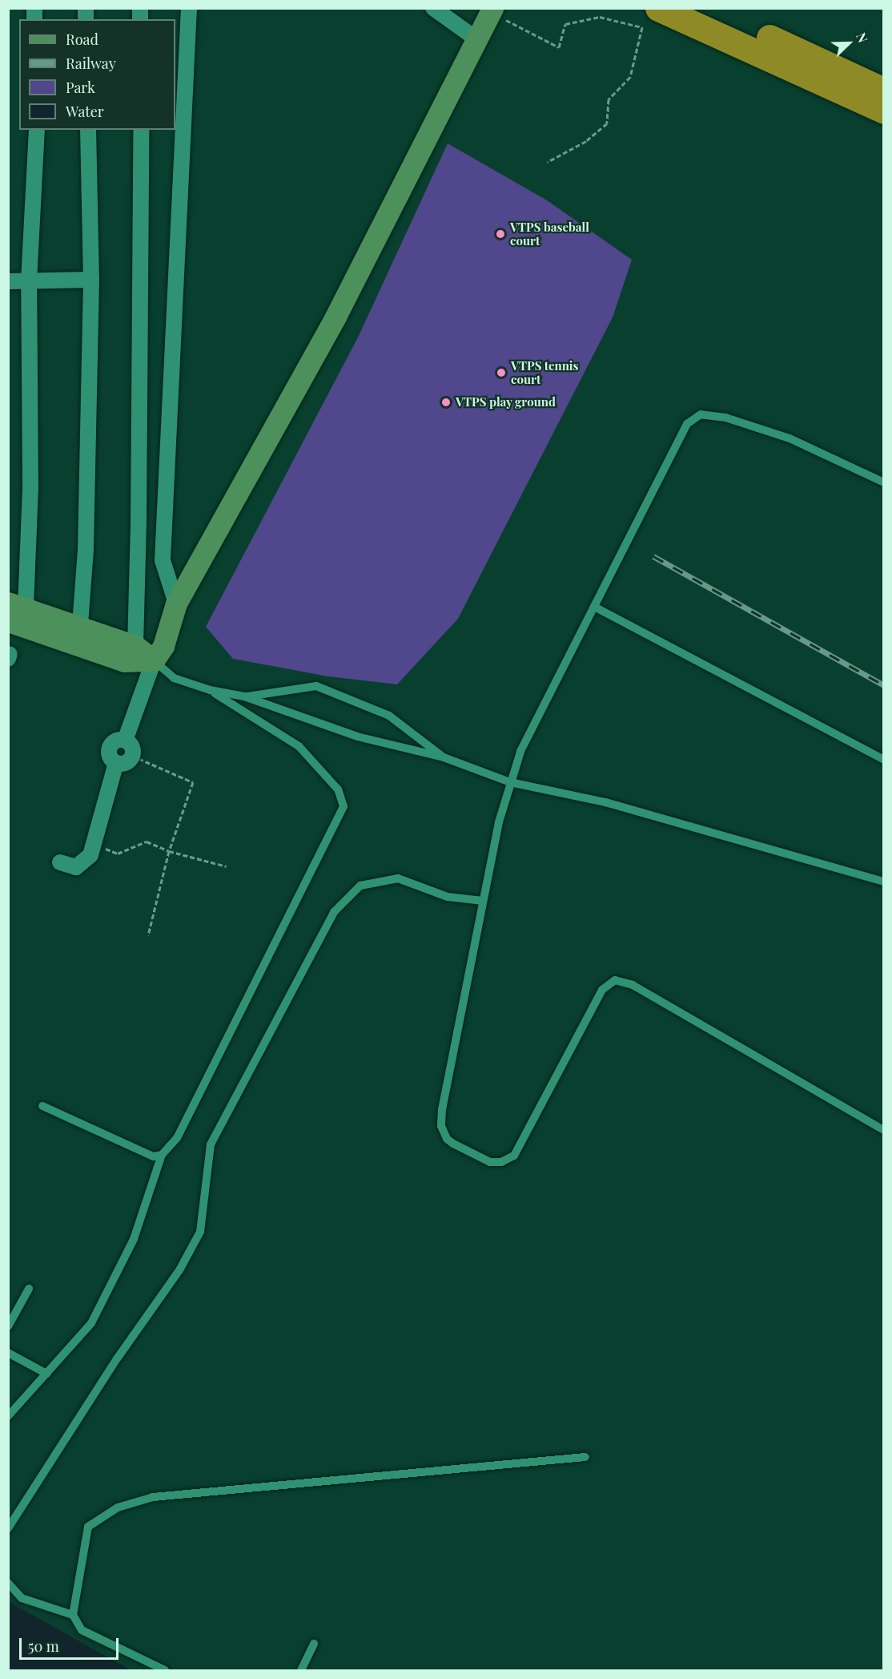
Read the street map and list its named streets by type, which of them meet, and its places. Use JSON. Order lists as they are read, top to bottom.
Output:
{
  "places": ["VTPS baseball court", "VTPS tennis court", "VTPS play ground"],
  "legend": [
    "Road",
    "Railway",
    "Park",
    "Water"
  ],
  "scale_bar": "50 m",
  "north": "top right"
}
